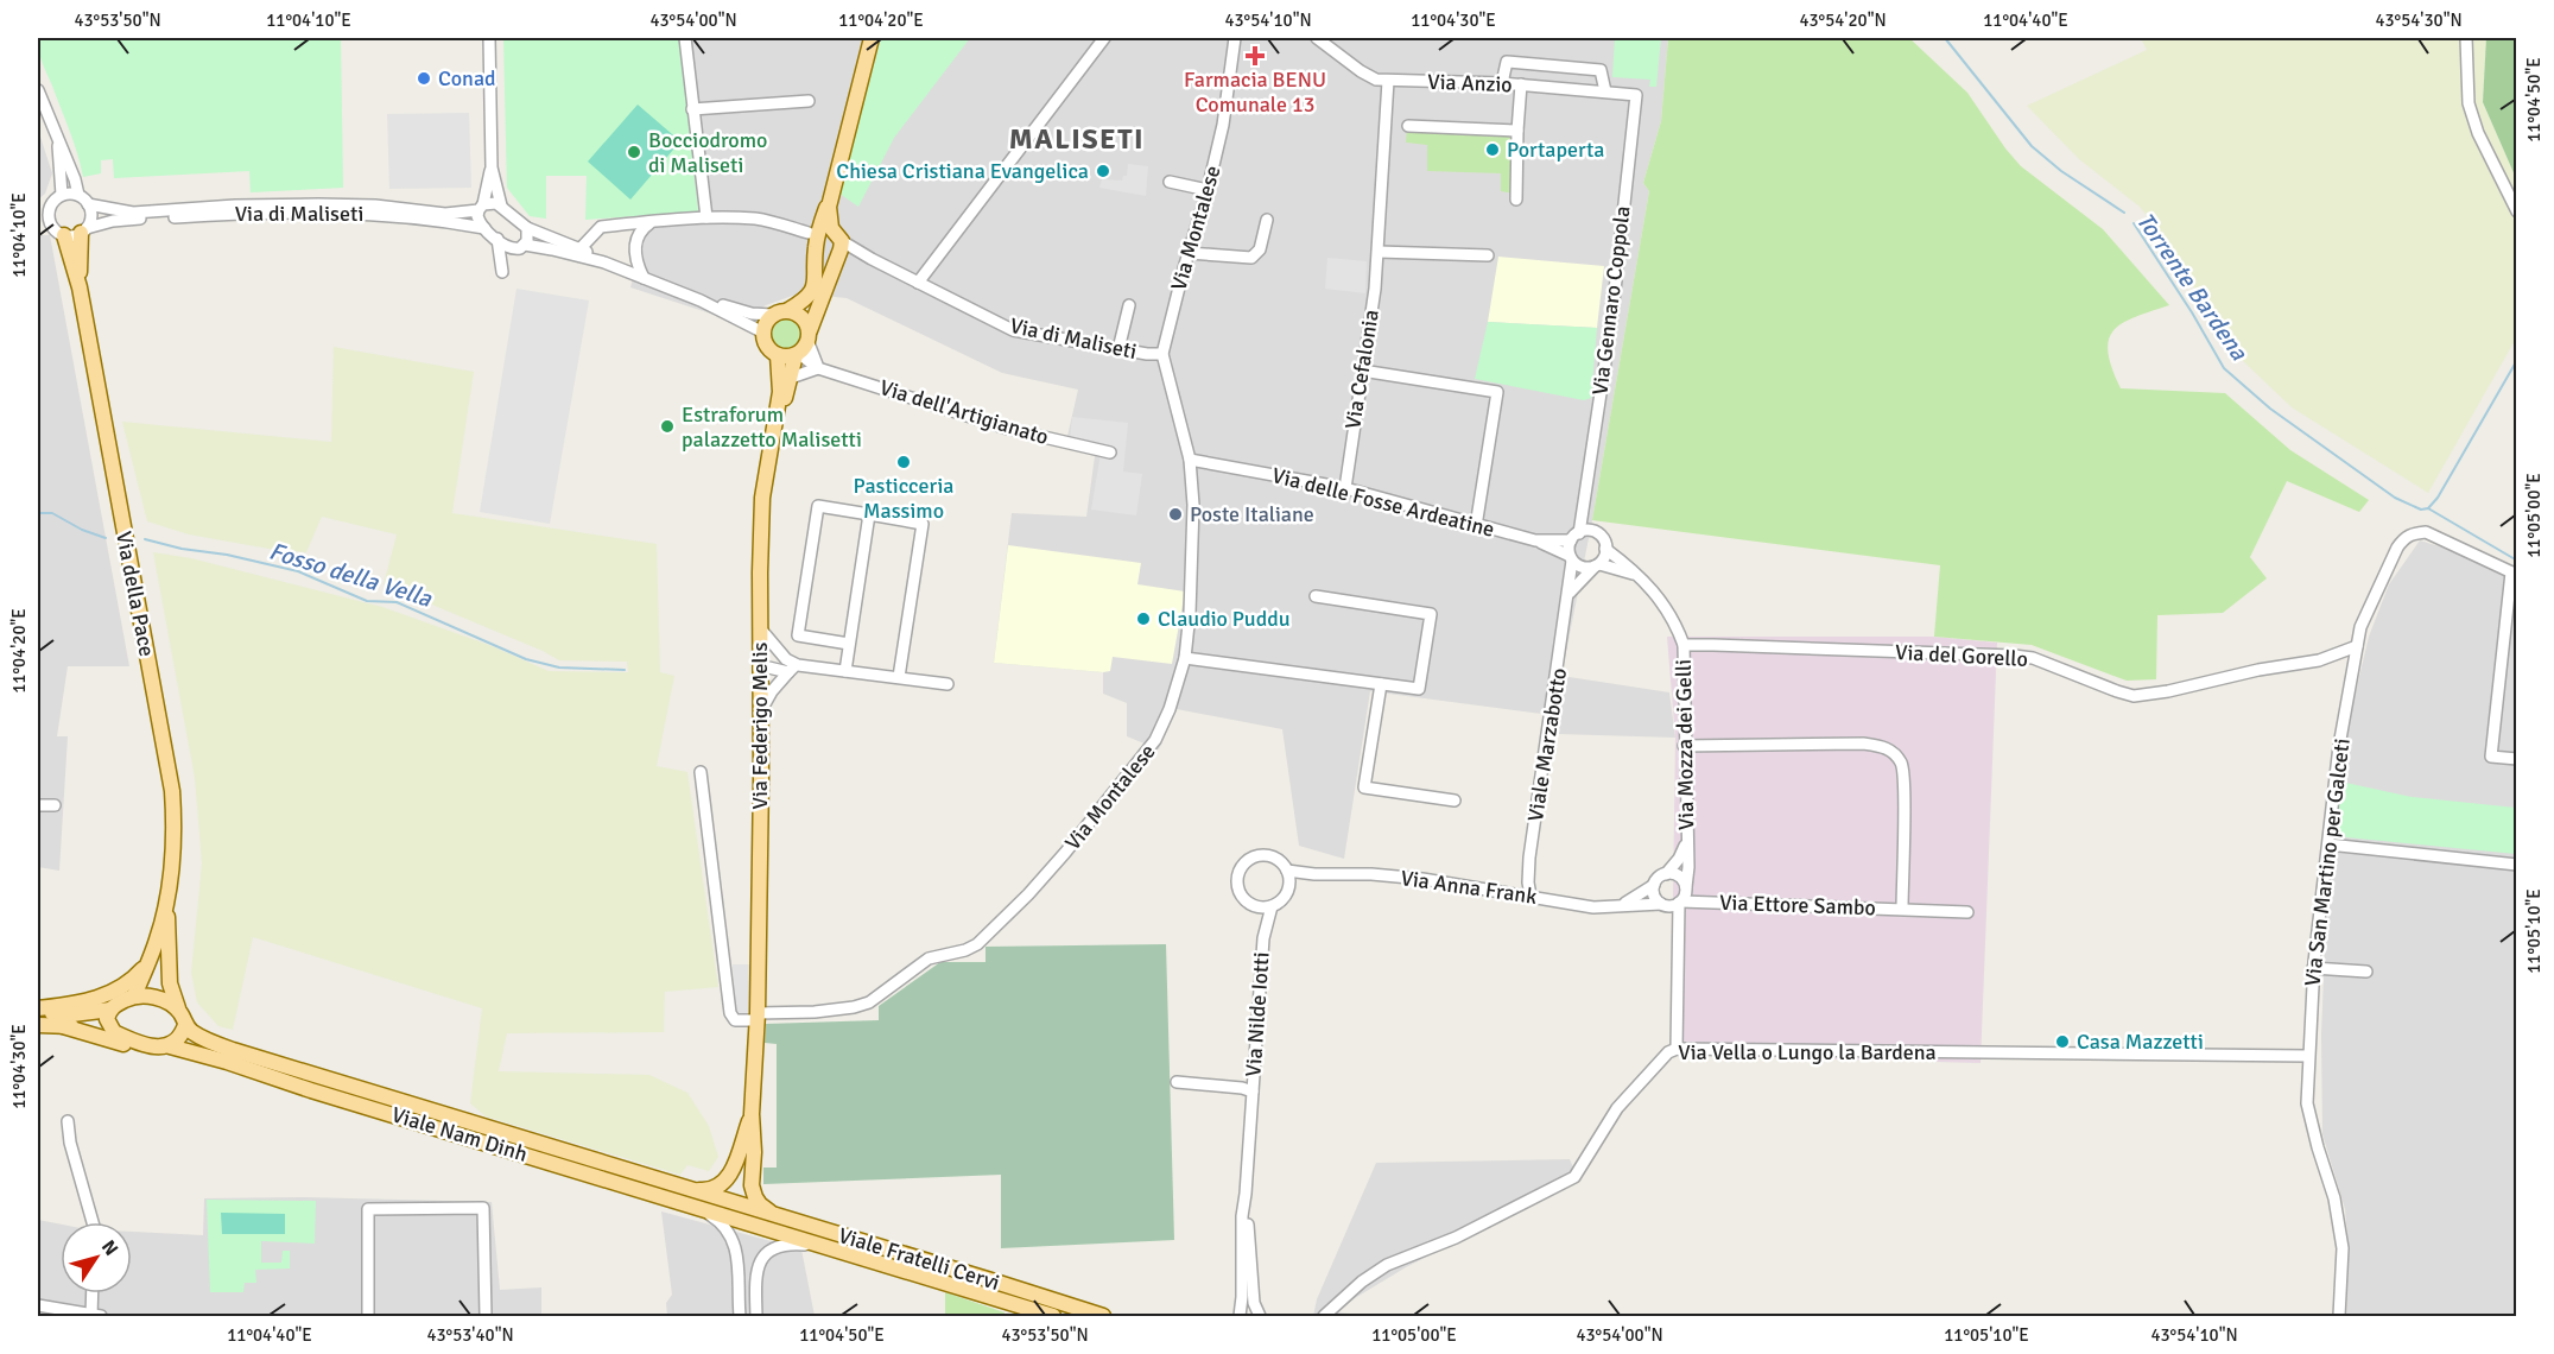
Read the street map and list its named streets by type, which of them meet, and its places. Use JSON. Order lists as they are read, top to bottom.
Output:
{
  "streets": {
    "main road": [
      "Via della Pace",
      "Via Federigo Melis",
      "Viale Nam Dinh",
      "Viale Fratelli Cervi"
    ],
    "street": [
      "Via Anzio",
      "Via di Maliseti",
      "Via Montalese",
      "Via Gennaro Coppola",
      "Via Cefalonia",
      "Via dell'Artigianato",
      "Via delle Fosse Ardeatine",
      "Via del Gorello",
      "Viale Marzabotto",
      "Via Mozza dei Gelli",
      "Via San Martino per Galceti",
      "Via Anna Frank",
      "Via Ettore Sambo",
      "Via Nilde Iotti",
      "Via Vella o Lungo la Bardena"
    ]
  },
  "crossings": [
    ["Via Anzio", "Via Gennaro Coppola"],
    ["Via Anzio", "Via Cefalonia"],
    ["Via di Maliseti", "Via Montalese"],
    ["Via di Maliseti", "Via dell'Artigianato"],
    ["Via di Maliseti", "Via Federigo Melis"],
    ["Via Montalese", "Via delle Fosse Ardeatine"],
    ["Via Montalese", "Via Federigo Melis"],
    ["Via Gennaro Coppola", "Via delle Fosse Ardeatine"],
    ["Via Gennaro Coppola", "Viale Marzabotto"],
    ["Via Cefalonia", "Via delle Fosse Ardeatine"],
    ["Via dell'Artigianato", "Via Federigo Melis"],
    ["Via delle Fosse Ardeatine", "Viale Marzabotto"],
    ["Via del Gorello", "Via Mozza dei Gelli"],
    ["Via del Gorello", "Via San Martino per Galceti"],
    ["Viale Marzabotto", "Via Anna Frank"],
    ["Via Mozza dei Gelli", "Via Anna Frank"],
    ["Via Mozza dei Gelli", "Via Ettore Sambo"],
    ["Via San Martino per Galceti", "Via Vella o Lungo la Bardena"],
    ["Via Anna Frank", "Via Ettore Sambo"],
    ["Viale Nam Dinh", "Viale Fratelli Cervi"]
  ],
  "districts": ["MALISETI"],
  "water": ["Torrente Bardena", "Fosso della Vella"],
  "places": {
    "health": ["Farmacia BENU Comunale 13"],
    "other": [
      "Conad",
      "Portaperta",
      "Bocciodromo di Maliseti",
      "Chiesa Cristiana Evangelica",
      "Estraforum palazzetto Malisetti",
      "Pasticceria Massimo",
      "Poste Italiane",
      "Claudio Puddu",
      "Casa Mazzetti"
    ]
  },
  "north": "top right",
  "coordinates": [
    "43°53'50\"N",
    "11°04'10\"E",
    "43°54'00\"N",
    "11°04'20\"E",
    "43°54'10\"N",
    "11°04'30\"E",
    "43°54'20\"N",
    "11°04'40\"E",
    "43°54'30\"N",
    "11°04'50\"E",
    "11°05'00\"E",
    "11°05'10\"E",
    "43°53'40\"N"
  ]
}
